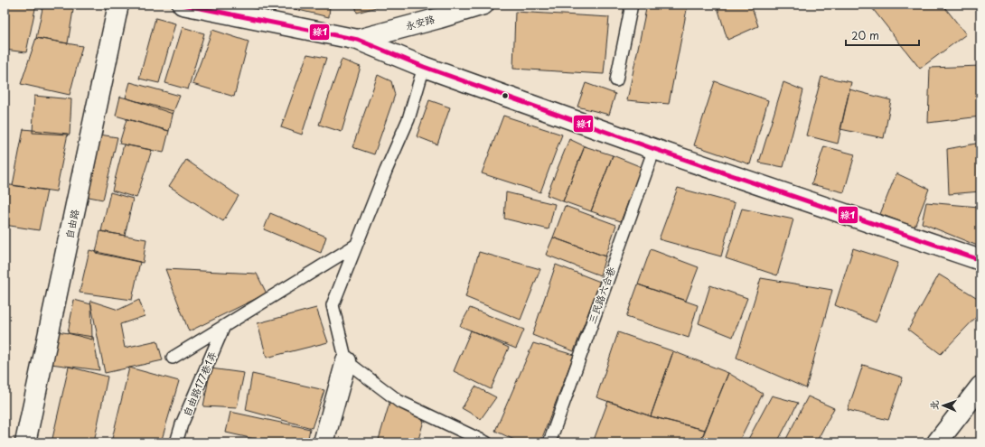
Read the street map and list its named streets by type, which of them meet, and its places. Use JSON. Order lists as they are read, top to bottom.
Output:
{
  "streets": {
    "street": ["永安路", "自由路"],
    "lane": ["三民路六合巷", "自由路177巷1弄"]
  },
  "lines": ["transit line 綠1"],
  "scale_bar": "20 m",
  "north": "left"
}
